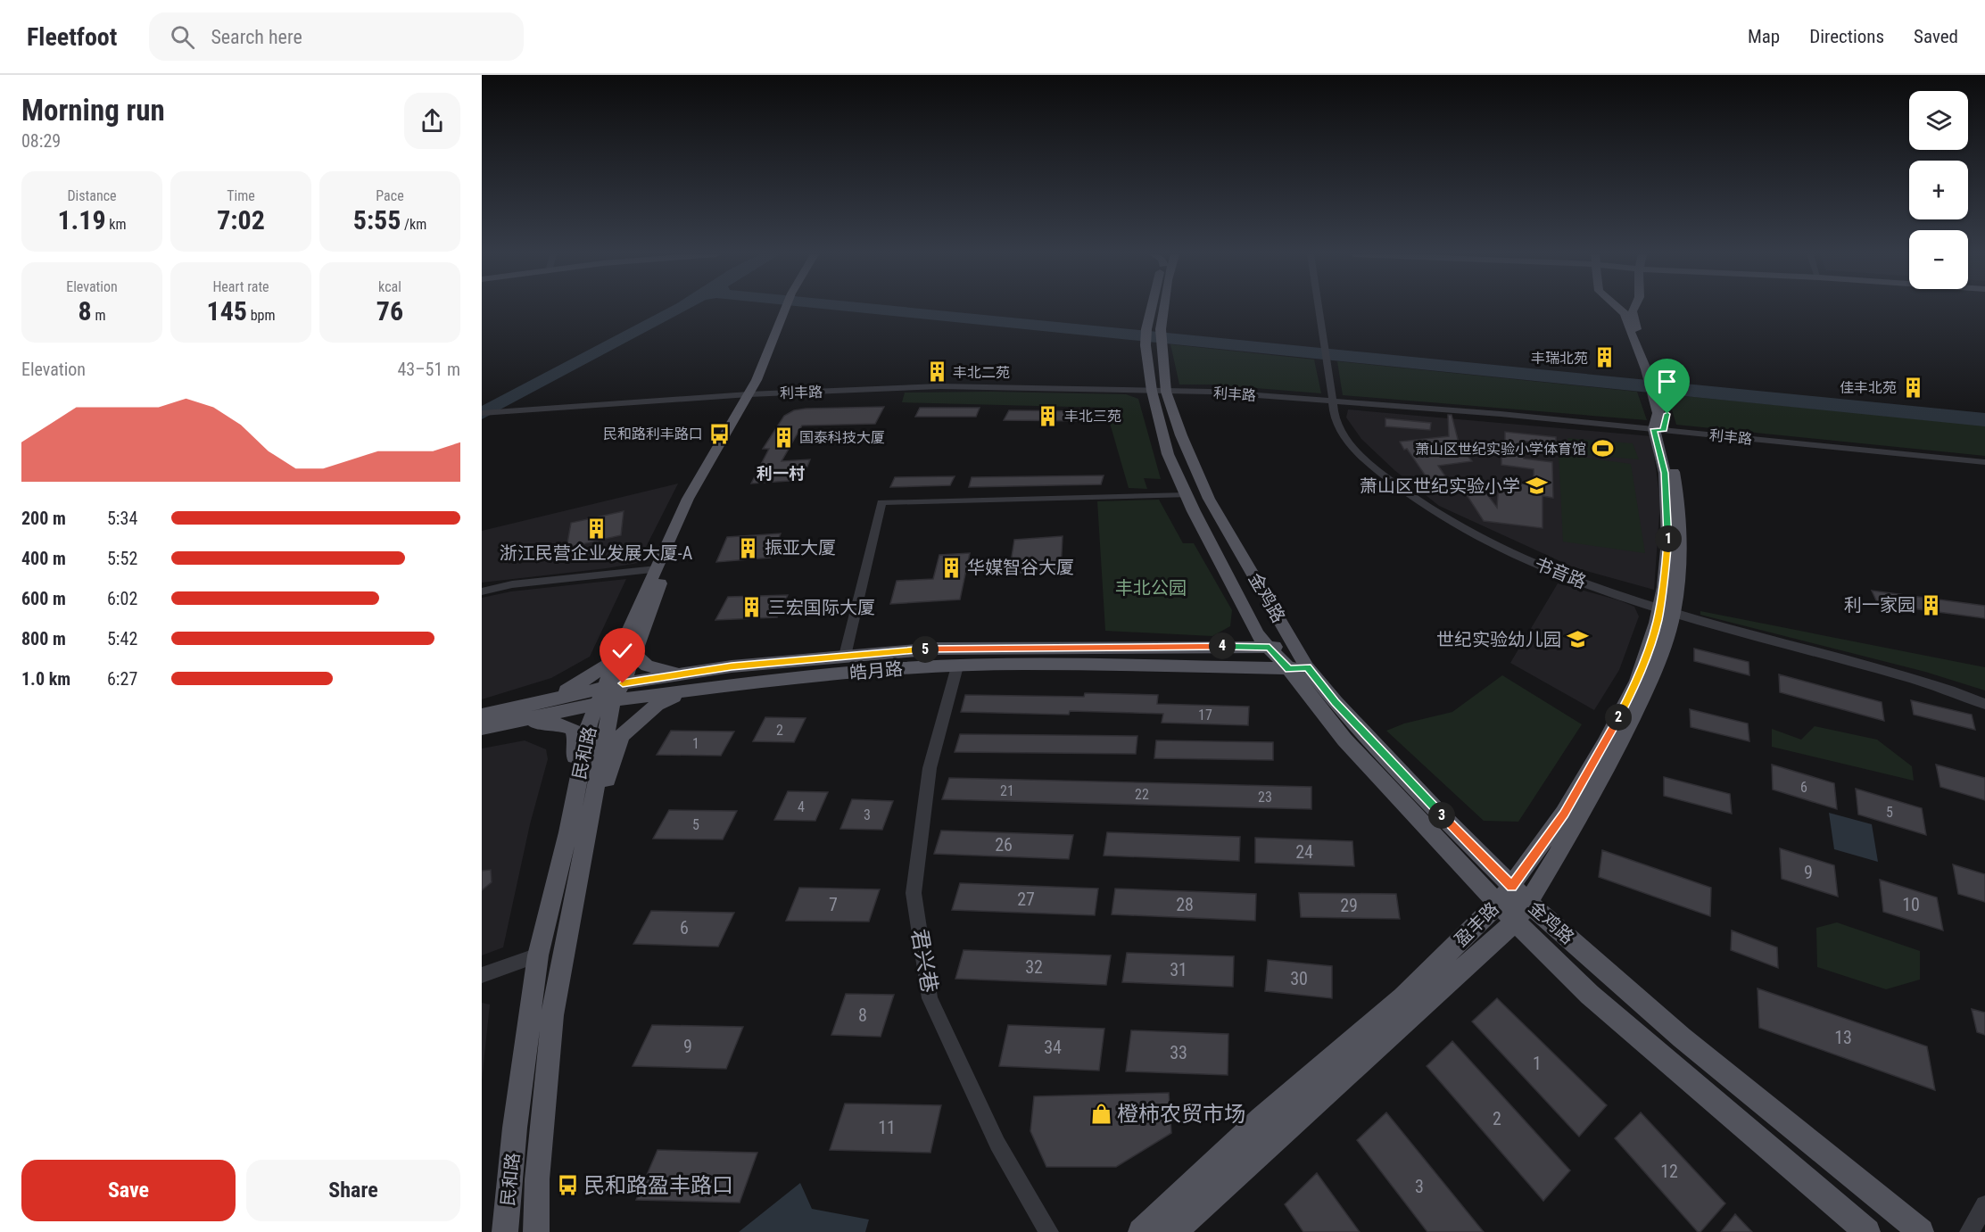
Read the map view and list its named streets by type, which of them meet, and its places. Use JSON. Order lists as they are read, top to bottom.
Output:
{
  "streets": {
    "main road": [
      "金鸡路",
      "皓月路",
      "民和路",
      "盈丰路"
    ],
    "street": ["利丰路", "书音路", "君兴巷"]
  },
  "crossings": [
    ["利丰路", "书音路"],
    ["利丰路", "金鸡路"],
    ["利丰路", "民和路"],
    ["利丰路", "盈丰路"],
    ["书音路", "盈丰路"],
    ["金鸡路", "皓月路"],
    ["金鸡路", "盈丰路"],
    ["皓月路", "民和路"],
    ["皓月路", "君兴巷"]
  ],
  "districts": ["利一村"],
  "parks": ["丰北公园"],
  "places": {
    "building": [
      "丰瑞北苑",
      "丰北二苑",
      "佳丰北苑",
      "丰北三苑",
      "国泰科技大厦",
      "浙江民营企业发展大厦-A",
      "振亚大厦",
      "华媒智谷大厦",
      "利一家园",
      "三宏国际大厦"
    ],
    "bus stop": ["民和路利丰路口", "民和路盈丰路口"],
    "sports": ["萧山区世纪实验小学体育馆"],
    "school or university": ["萧山区世纪实验小学", "世纪实验幼儿园"],
    "shop": ["橙柿农贸市场"]
  },
  "house_numbers": [
    "17",
    "2",
    "1",
    "6",
    "21",
    "22",
    "23",
    "4",
    "5",
    "3",
    "5",
    "26",
    "24",
    "9",
    "27",
    "7",
    "28",
    "10",
    "29",
    "6",
    "32",
    "31",
    "30",
    "8",
    "13",
    "9",
    "34",
    "33",
    "1",
    "2",
    "11",
    "12",
    "3"
  ],
  "page": {
    "header": "Fleetfoot",
    "search": "Search here",
    "nav": ["Map", "Directions", "Saved"],
    "heading": ["Morning run", "08:29"],
    "map_buttons": ["+", "−"],
    "stats": [
      ["Distance", "1.19 km"],
      ["Time", "7:02"],
      ["Pace", "5:55 /km"],
      ["Elevation", "8 m"],
      ["Heart rate", "145 bpm"],
      ["kcal", "76"]
    ],
    "chart": ["Elevation", "43–51 m"],
    "list": [
      {
        "name": "200 m",
        "note": "5:34"
      },
      {
        "name": "400 m",
        "note": "5:52"
      },
      {
        "name": "600 m",
        "note": "6:02"
      },
      {
        "name": "800 m",
        "note": "5:42"
      },
      {
        "name": "1.0 km",
        "note": "6:27"
      }
    ],
    "pins": [
      "1",
      "4",
      "5",
      "2",
      "3"
    ],
    "buttons": ["Save", "Share"]
  }
}
